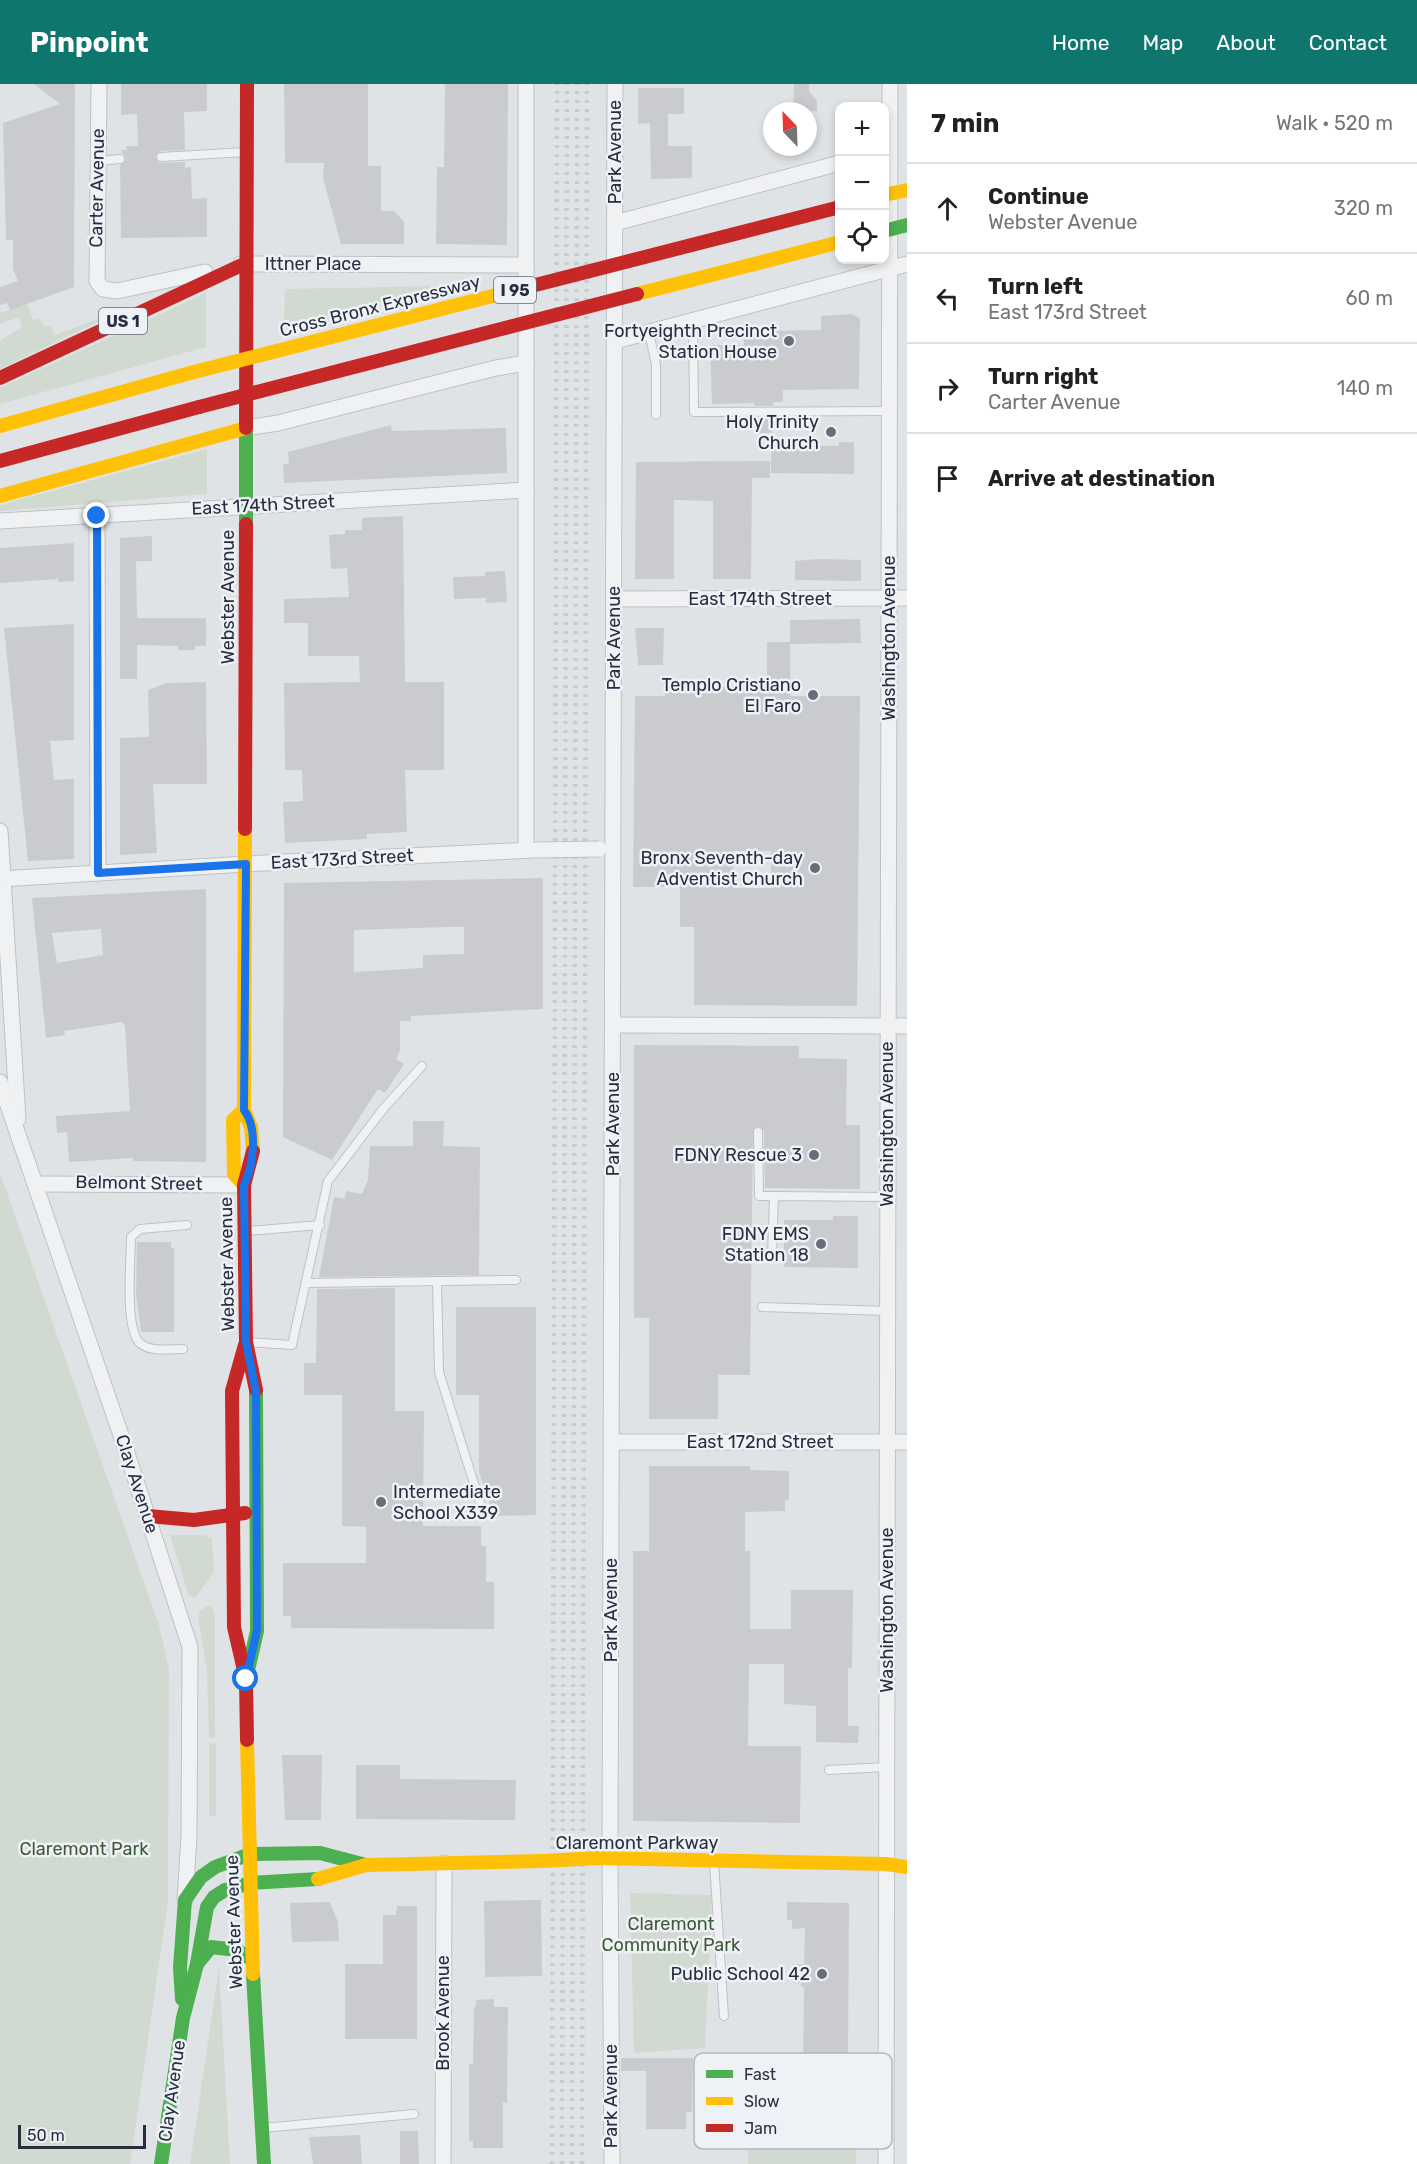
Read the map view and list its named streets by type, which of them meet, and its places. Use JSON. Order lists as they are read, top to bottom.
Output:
{
  "streets": {
    "main road": [
      "I 95",
      "Cross Bronx Expressway",
      "US 1",
      "Webster Avenue",
      "Clay Avenue",
      "Claremont Parkway"
    ],
    "street": [
      "Park Avenue",
      "Carter Avenue",
      "Ittner Place",
      "East 174th Street",
      "Washington Avenue",
      "East 173rd Street",
      "Belmont Street",
      "East 172nd Street",
      "Brook Avenue"
    ]
  },
  "crossings": [
    ["Park Avenue", "East 174th Street"],
    ["Park Avenue", "East 173rd Street"],
    ["Park Avenue", "East 172nd Street"],
    ["Park Avenue", "Claremont Parkway"],
    ["Carter Avenue", "Ittner Place"],
    ["Ittner Place", "US 1"],
    ["Ittner Place", "Webster Avenue"],
    ["US 1", "Webster Avenue"],
    ["East 174th Street", "Webster Avenue"],
    ["East 174th Street", "Washington Avenue"],
    ["Webster Avenue", "East 173rd Street"],
    ["Webster Avenue", "Belmont Street"],
    ["Webster Avenue", "Clay Avenue"],
    ["Webster Avenue", "Claremont Parkway"],
    ["Washington Avenue", "East 172nd Street"],
    ["Washington Avenue", "Claremont Parkway"],
    ["Belmont Street", "Clay Avenue"],
    ["Clay Avenue", "Claremont Parkway"],
    ["Claremont Parkway", "Brook Avenue"]
  ],
  "parks": ["Claremont Park", "Claremont Community Park"],
  "places": [
    "Fortyeighth Precinct Station House",
    "Holy Trinity Church",
    "Templo Cristiano El Faro",
    "Bronx Seventh-day Adventist Church",
    "FDNY Rescue 3",
    "FDNY EMS Station 18",
    "Intermediate School X339",
    "Public School 42"
  ],
  "legend": ["Fast", "Slow", "Jam"],
  "scale_bar": "50 m",
  "north": "top left",
  "page": {
    "header": "Pinpoint",
    "nav": [
      "Home",
      "Map",
      "About",
      "Contact"
    ],
    "heading": ["7 min", "Walk · 520 m"],
    "map_buttons": ["+", "−"],
    "list": [
      ["Continue", "Webster Avenue", "320 m"],
      ["Turn left", "East 173rd Street", "60 m"],
      ["Turn right", "Carter Avenue", "140 m"],
      "Arrive at destination"
    ],
    "scale": "50 m"
  }
}
